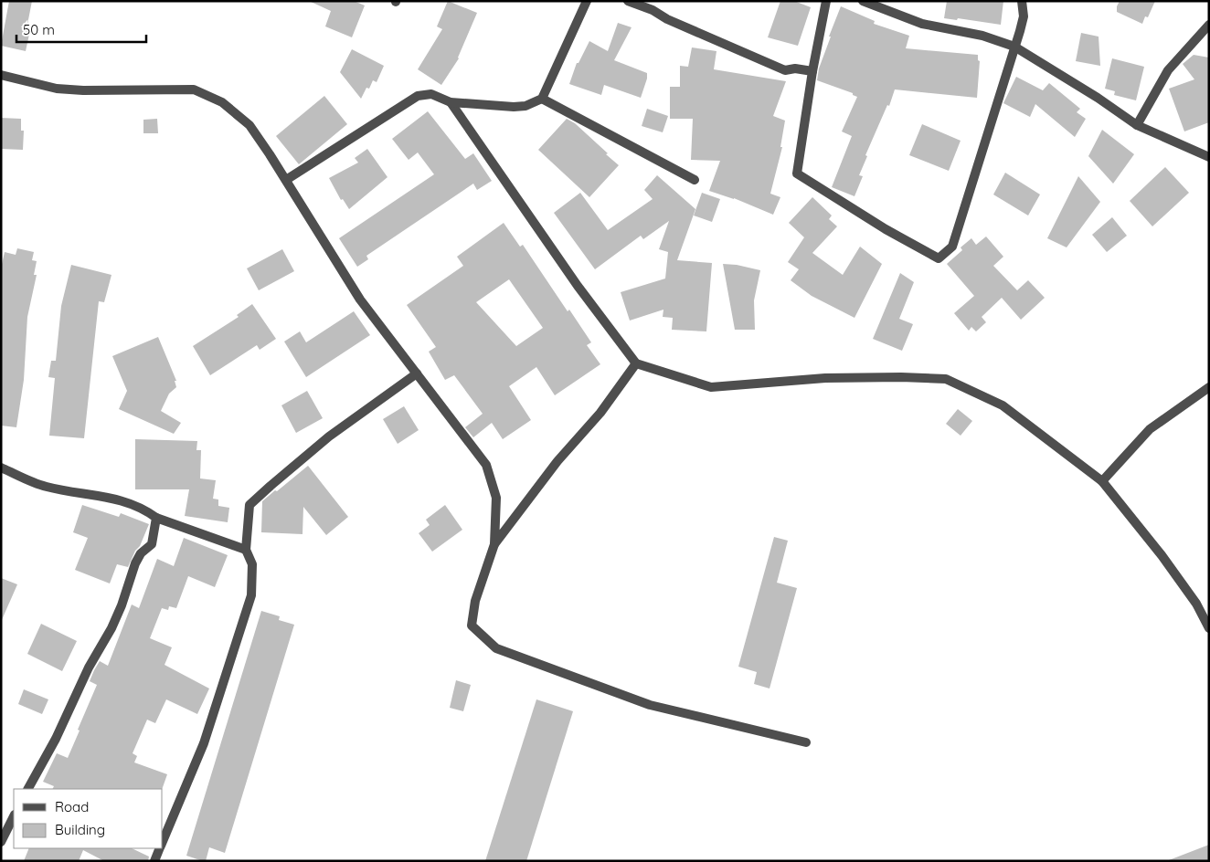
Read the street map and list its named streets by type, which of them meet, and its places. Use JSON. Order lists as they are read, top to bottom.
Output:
{
  "legend": ["Road", "Building"],
  "scale_bar": "50 m"
}
